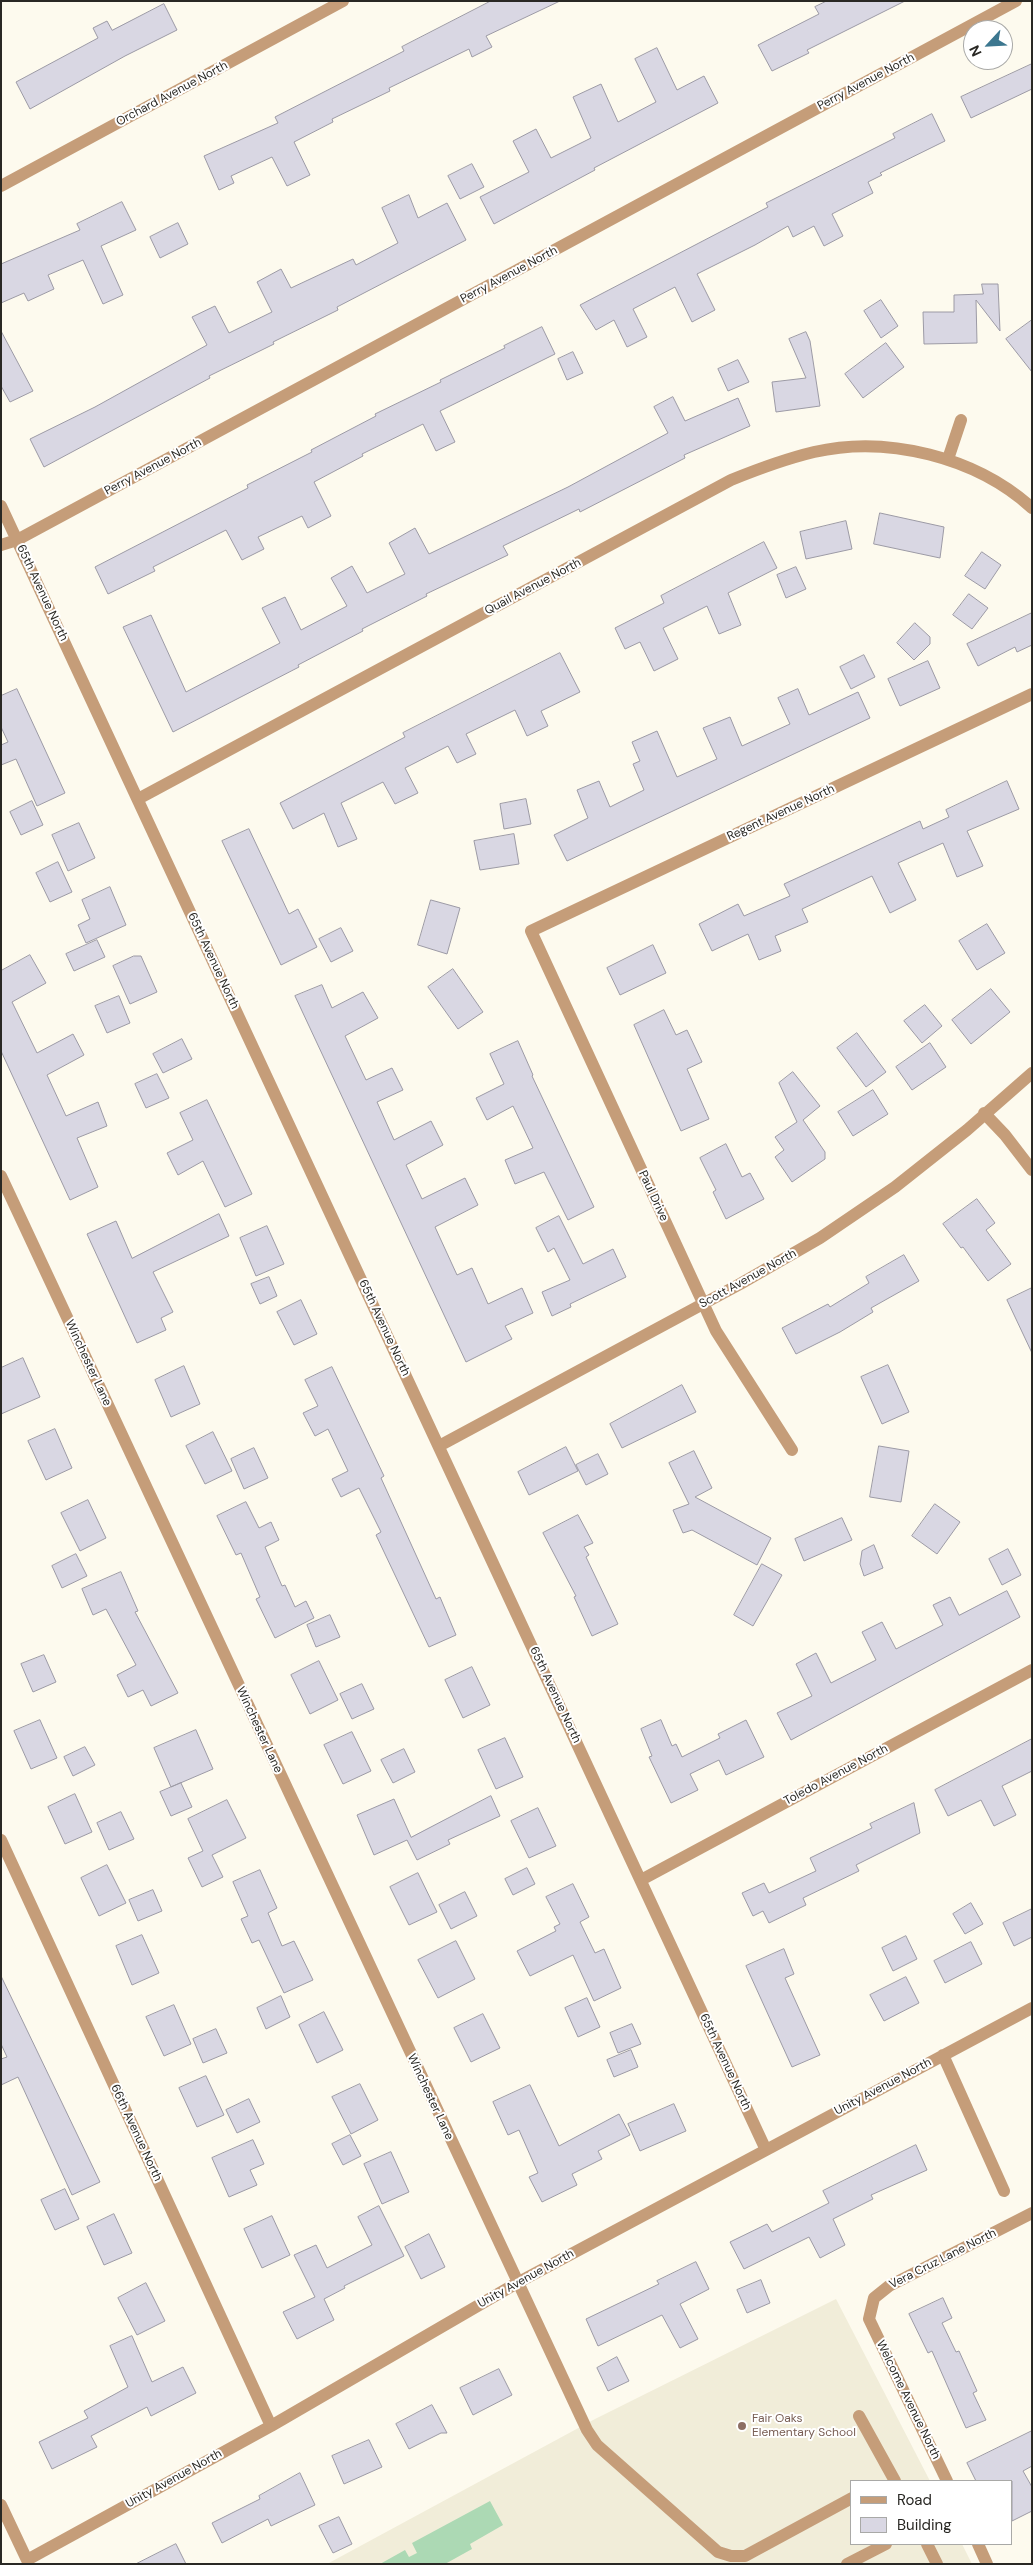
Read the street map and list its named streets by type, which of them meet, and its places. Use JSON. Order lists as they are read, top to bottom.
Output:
{
  "streets": {
    "street": [
      "Perry Avenue North",
      "Orchard Avenue North",
      "Quail Avenue North",
      "65th Avenue North",
      "Regent Avenue North",
      "Paul Drive",
      "Scott Avenue North",
      "Winchester Lane",
      "Toledo Avenue North",
      "Unity Avenue North",
      "66th Avenue North",
      "Vera Cruz Lane North",
      "Welcome Avenue North"
    ]
  },
  "crossings": [
    ["Perry Avenue North", "65th Avenue North"],
    ["Quail Avenue North", "65th Avenue North"],
    ["65th Avenue North", "Scott Avenue North"],
    ["65th Avenue North", "Toledo Avenue North"],
    ["65th Avenue North", "Unity Avenue North"],
    ["Regent Avenue North", "Paul Drive"],
    ["Paul Drive", "Scott Avenue North"],
    ["Winchester Lane", "Unity Avenue North"],
    ["Unity Avenue North", "66th Avenue North"],
    ["Vera Cruz Lane North", "Welcome Avenue North"]
  ],
  "places": ["Fair Oaks Elementary School"],
  "legend": ["Road", "Building"],
  "north": "bottom left"
}
